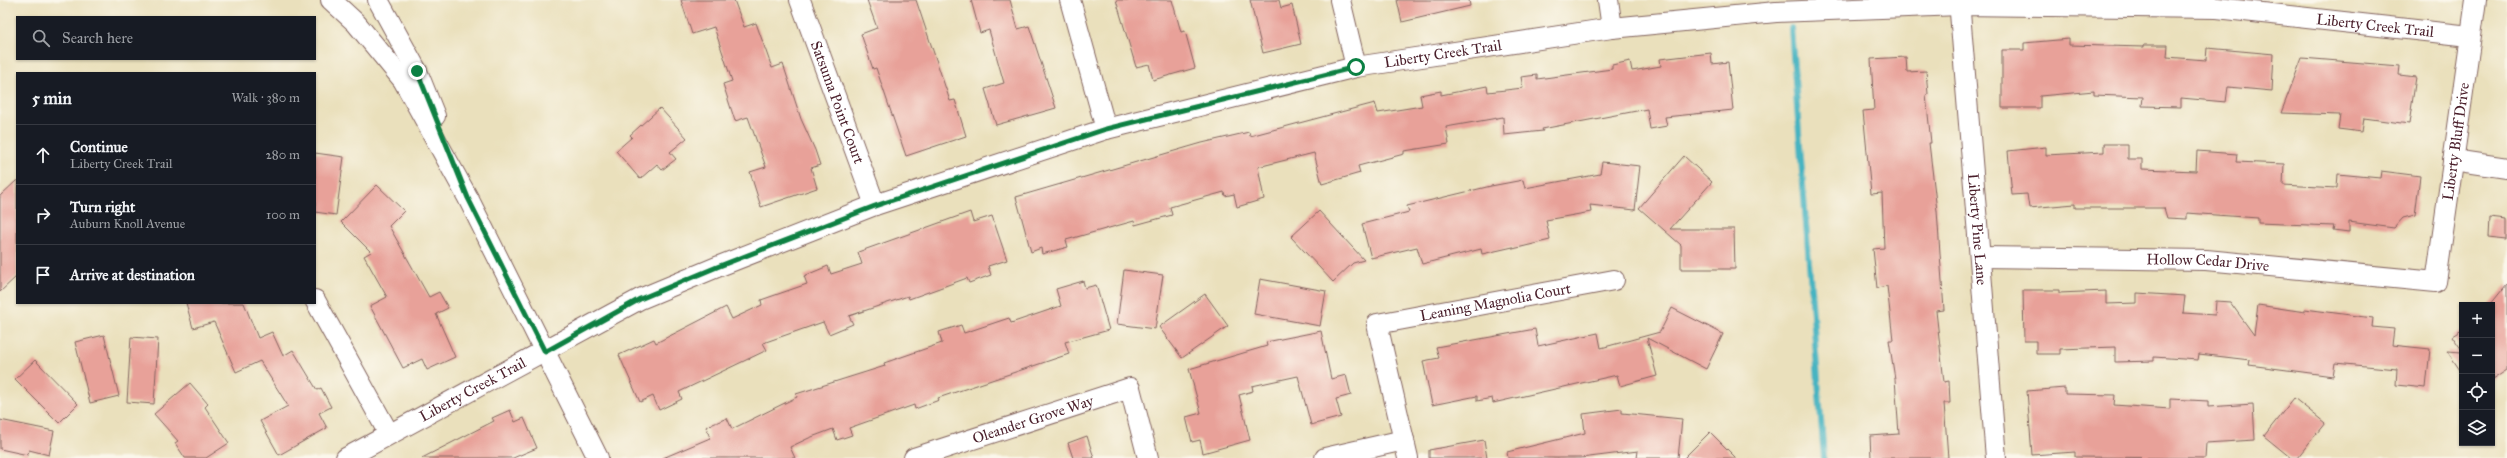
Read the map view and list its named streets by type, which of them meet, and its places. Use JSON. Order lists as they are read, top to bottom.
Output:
{
  "streets": {
    "street": [
      "Liberty Creek Trail",
      "Satsuma Point Court",
      "Liberty Bluff Drive",
      "Liberty Pine Lane",
      "Hollow Cedar Drive",
      "Leaning Magnolia Court",
      "Oleander Grove Way"
    ]
  },
  "crossings": [
    ["Liberty Creek Trail", "Satsuma Point Court"],
    ["Liberty Creek Trail", "Liberty Bluff Drive"],
    ["Liberty Creek Trail", "Liberty Pine Lane"],
    ["Liberty Bluff Drive", "Hollow Cedar Drive"],
    ["Liberty Pine Lane", "Hollow Cedar Drive"]
  ],
  "page": {
    "search": "Search here",
    "heading": ["5 min", "Walk · 380 m"],
    "list": [
      ["Continue", "Liberty Creek Trail", "280 m"],
      ["Turn right", "Auburn Knoll Avenue", "100 m"],
      "Arrive at destination"
    ],
    "map_buttons": ["+", "−"]
  }
}
